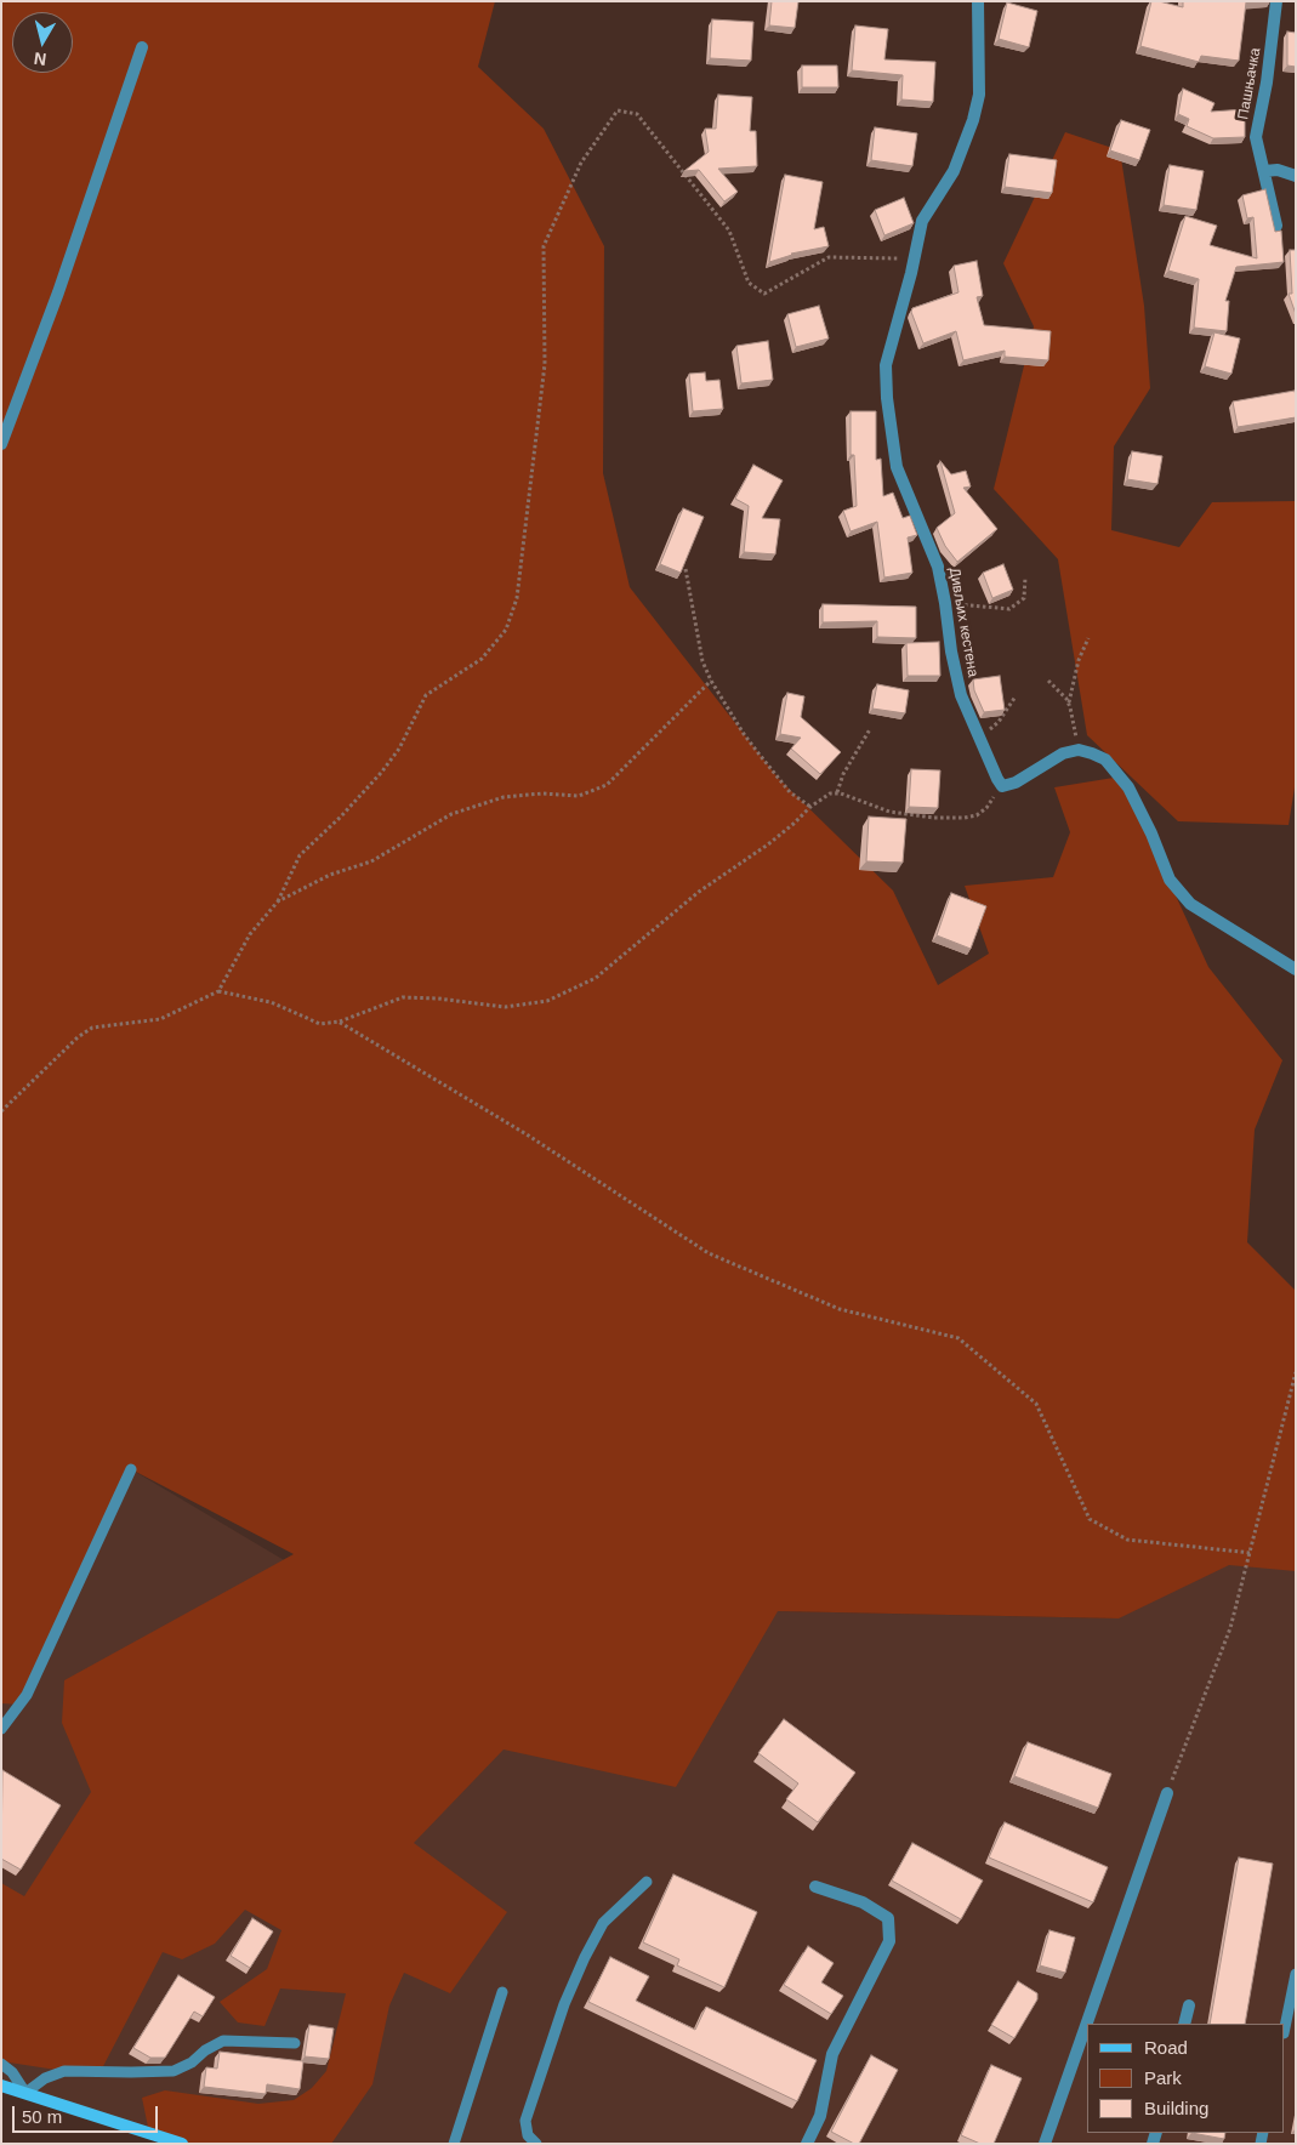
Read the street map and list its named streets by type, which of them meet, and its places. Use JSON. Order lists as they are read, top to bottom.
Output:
{
  "streets": {
    "street": ["Пашњачка", "Дивљих кестена"]
  },
  "legend": ["Road", "Park", "Building"],
  "scale_bar": "50 m",
  "north": "bottom"
}
